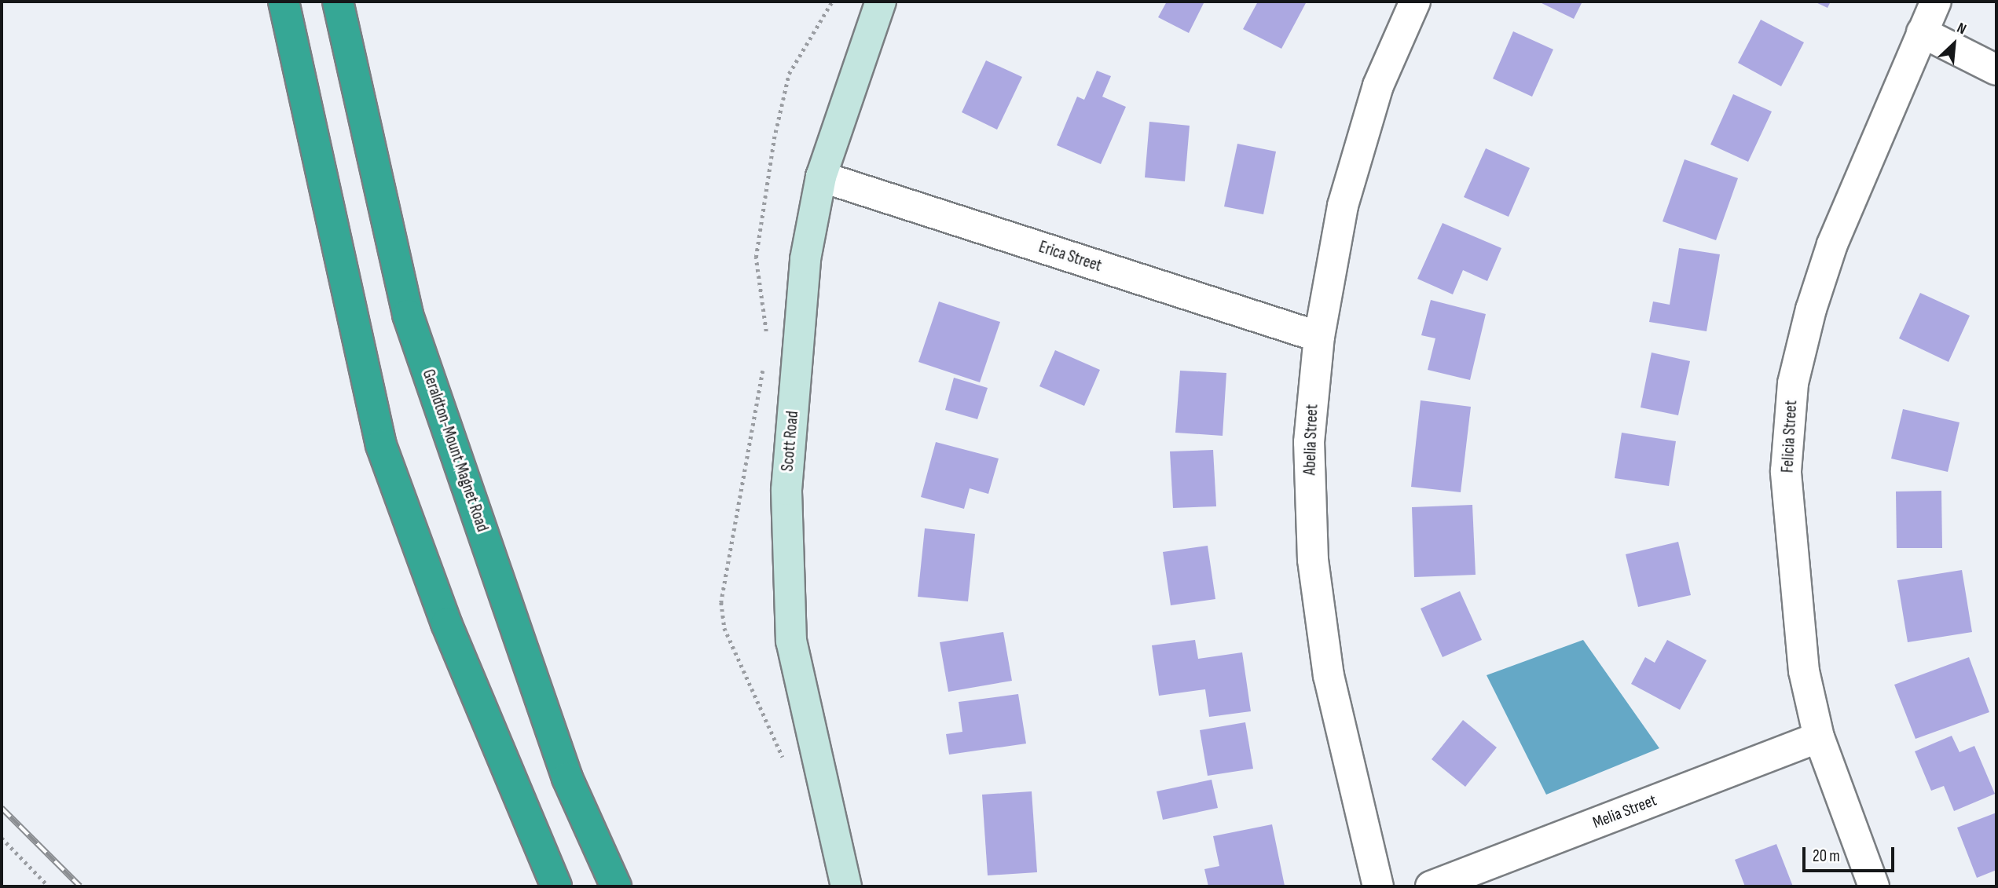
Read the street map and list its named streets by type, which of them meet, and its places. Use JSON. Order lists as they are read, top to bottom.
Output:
{
  "streets": {
    "highway": ["Geraldton-Mount Magnet Road"],
    "street": [
      "Erica Street",
      "Felicia Street",
      "Abelia Street",
      "Scott Road",
      "Melia Street"
    ]
  },
  "crossings": [
    ["Erica Street", "Abelia Street"],
    ["Erica Street", "Scott Road"],
    ["Felicia Street", "Melia Street"]
  ],
  "scale_bar": "20 m",
  "north": "top right"
}
